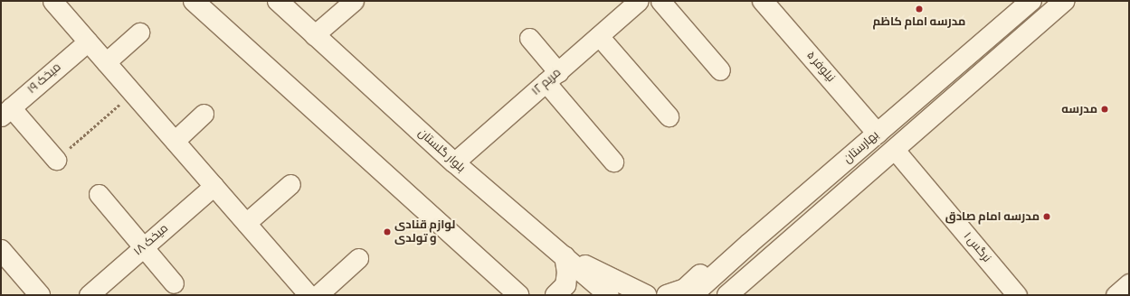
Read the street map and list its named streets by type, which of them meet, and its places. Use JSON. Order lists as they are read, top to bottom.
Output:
{
  "streets": {
    "main road": ["نیلوفر ۵", "بهارستان", "بلوار گلستان"],
    "street": [
      "میخک ۱۹",
      "مریم ۱۲",
      "میخک ۱۸",
      "نرگس ۱"
    ]
  },
  "crossings": [
    ["نیلوفر ۵", "بهارستان"],
    ["مریم ۱۲", "بلوار گلستان"],
    ["بهارستان", "نرگس ۱"]
  ],
  "places": [
    "مدرسه امام کاظم",
    "مدرسه",
    "مدرسه امام صادق",
    "لوازم قنادی و تولدی"
  ]
}
